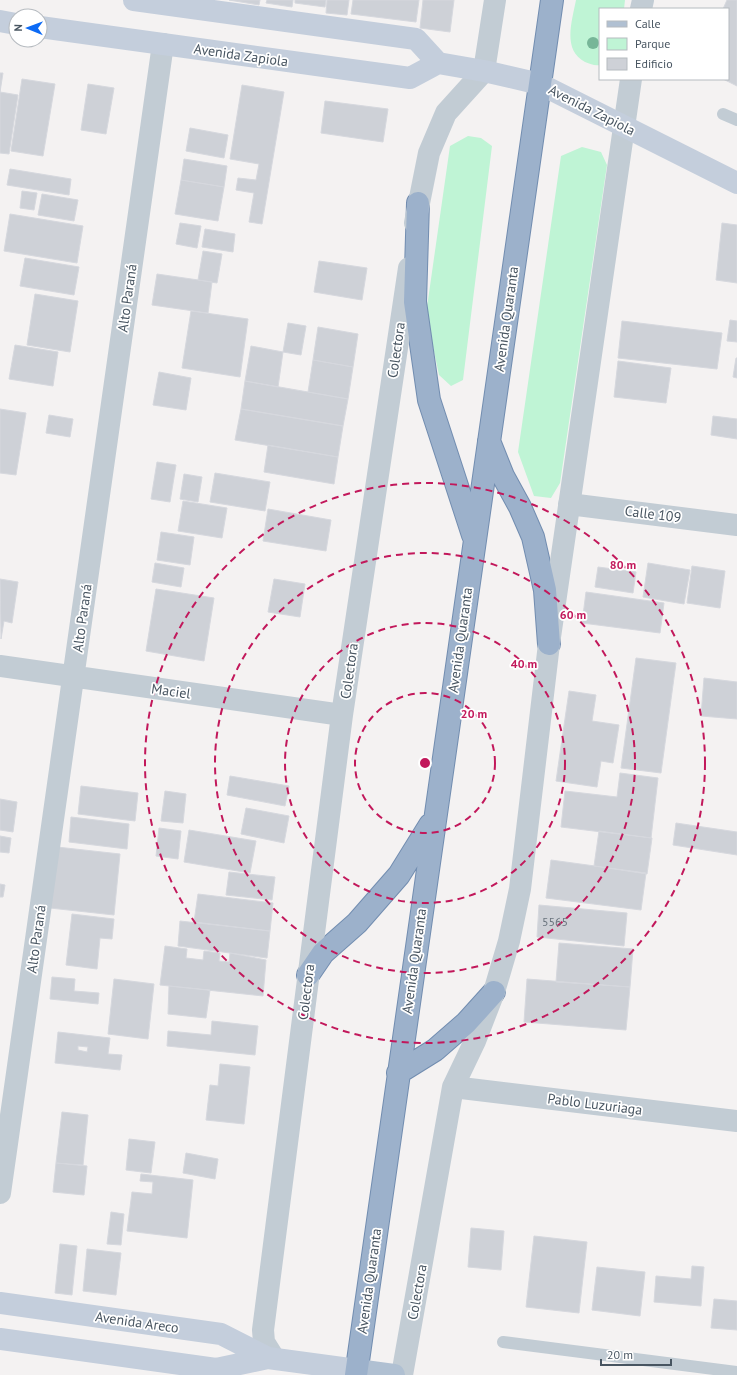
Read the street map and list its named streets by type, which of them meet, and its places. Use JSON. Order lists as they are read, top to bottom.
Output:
{
  "streets": {
    "highway": ["Avenida Quaranta"],
    "main road": ["Avenida Zapiola", "Avenida Areco"],
    "street": [
      "Alto Paraná",
      "Colectora",
      "Calle 109",
      "Maciel",
      "Pablo Luzuriaga"
    ]
  },
  "crossings": [
    ["Avenida Zapiola", "Alto Paraná"],
    ["Avenida Zapiola", "Avenida Quaranta"],
    ["Avenida Zapiola", "Colectora"],
    ["Alto Paraná", "Maciel"],
    ["Avenida Quaranta", "Avenida Areco"],
    ["Colectora", "Calle 109"],
    ["Colectora", "Maciel"],
    ["Colectora", "Pablo Luzuriaga"],
    ["Colectora", "Avenida Areco"]
  ],
  "house_numbers": ["5565"],
  "legend": ["Calle", "Parque", "Edificio"],
  "scale_bar": "20 m",
  "north": "left",
  "rings": [
    "80 m",
    "60 m",
    "40 m",
    "20 m"
  ]
}
